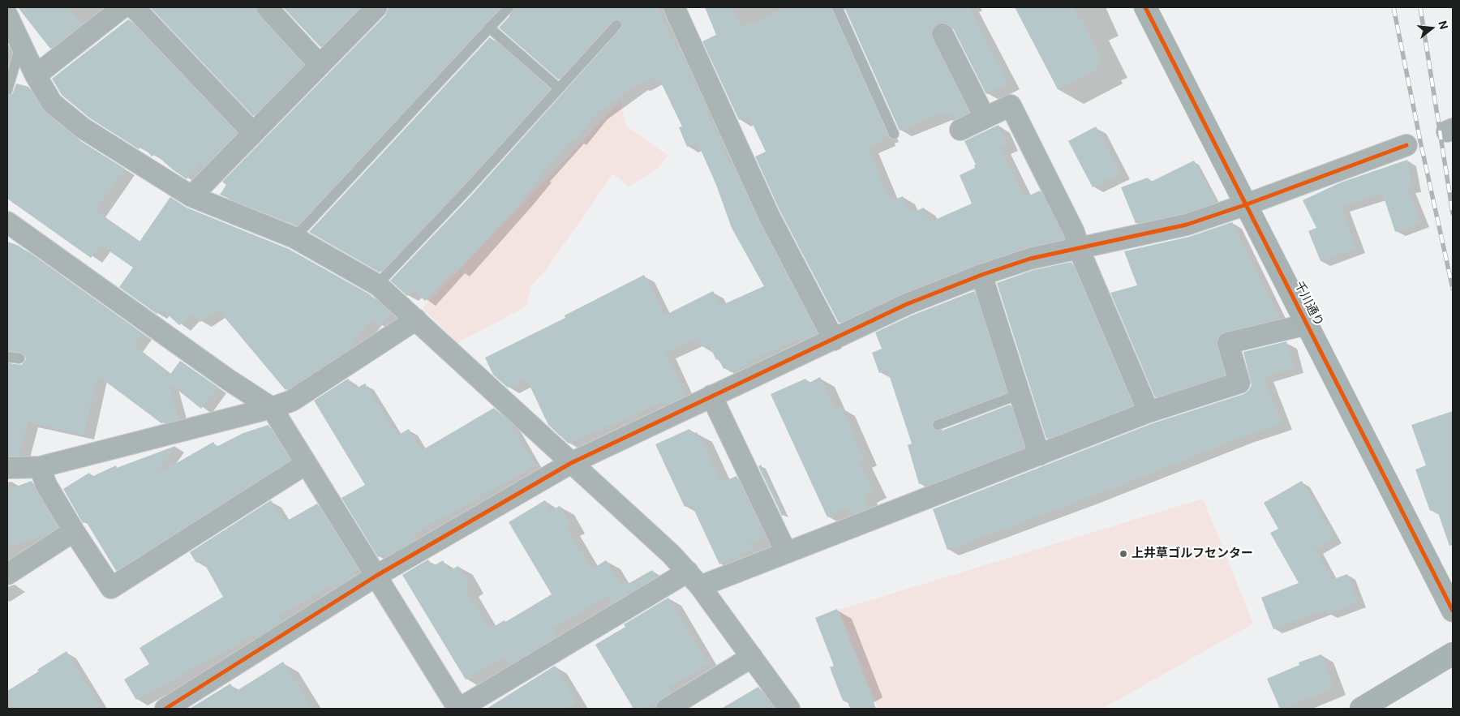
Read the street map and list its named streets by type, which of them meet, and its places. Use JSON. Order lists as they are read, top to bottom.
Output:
{
  "streets": {
    "main road": ["千川通り"]
  },
  "places": ["上井草ゴルフセンター"],
  "north": "right"
}
